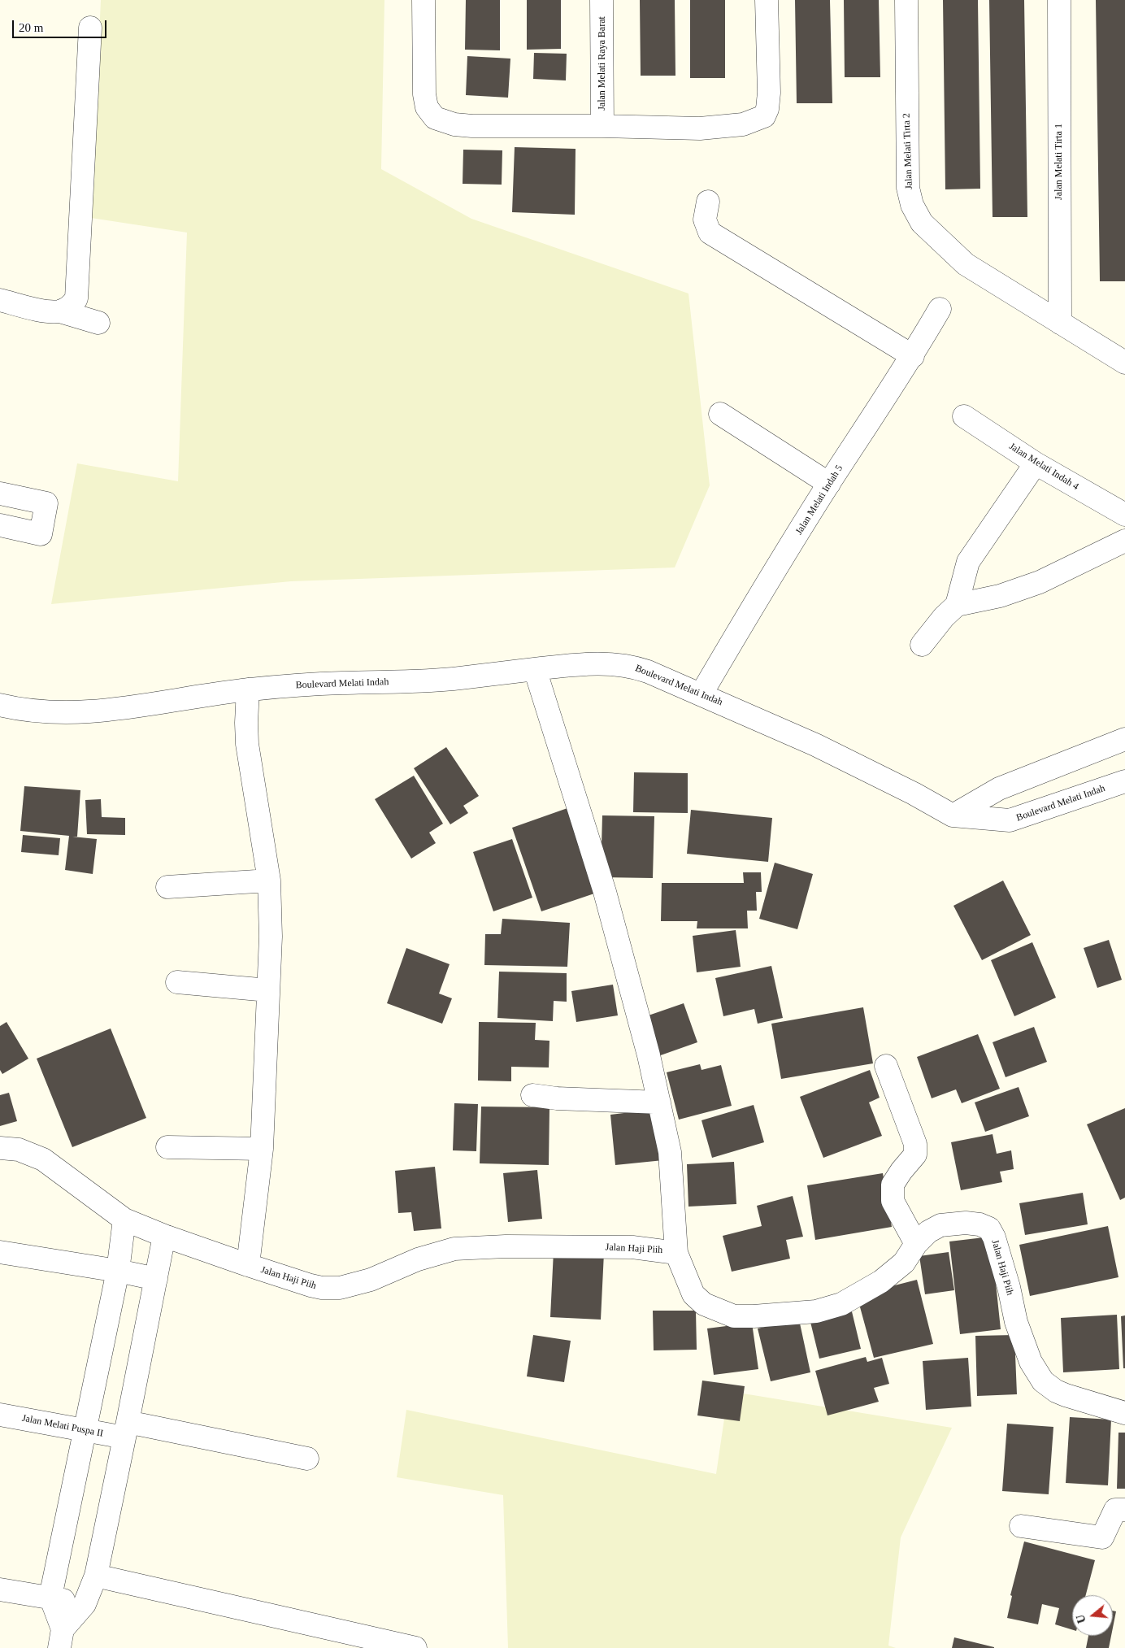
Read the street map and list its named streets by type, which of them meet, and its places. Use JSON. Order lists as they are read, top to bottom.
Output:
{
  "streets": {
    "street": [
      "Jalan Melati Raya Barat",
      "Jalan Melati Tirta 2",
      "Jalan Melati Tirta 1",
      "Jalan Melati Indah 4",
      "Jalan Melati Indah 5",
      "Boulevard Melati Indah",
      "Jalan Haji Piih",
      "Jalan Melati Puspa II"
    ]
  },
  "crossings": [
    ["Jalan Melati Tirta 2", "Jalan Melati Tirta 1"],
    ["Jalan Melati Indah 5", "Boulevard Melati Indah"]
  ],
  "scale_bar": "20 m",
  "north": "left"
}
